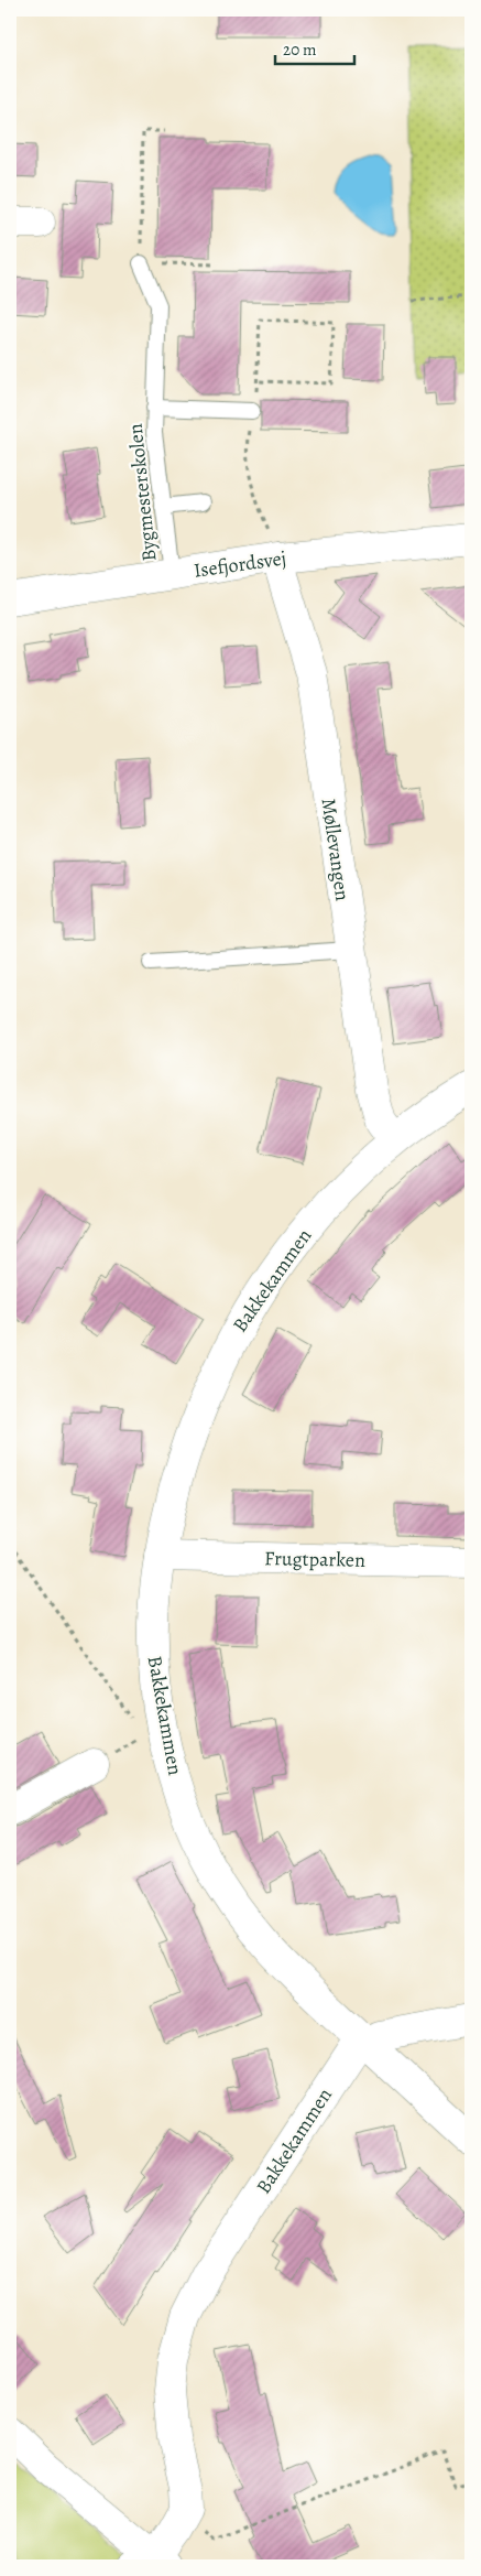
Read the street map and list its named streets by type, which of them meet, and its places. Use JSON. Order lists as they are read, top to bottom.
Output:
{
  "streets": {
    "street": [
      "Isefjordsvej",
      "Møllevangen",
      "Bakkekammen",
      "Frugtparken"
    ],
    "lane": ["Bygmesterskolen"]
  },
  "crossings": [
    ["Bygmesterskolen", "Isefjordsvej"],
    ["Isefjordsvej", "Møllevangen"],
    ["Møllevangen", "Bakkekammen"],
    ["Bakkekammen", "Frugtparken"]
  ],
  "scale_bar": "20 m"
}
